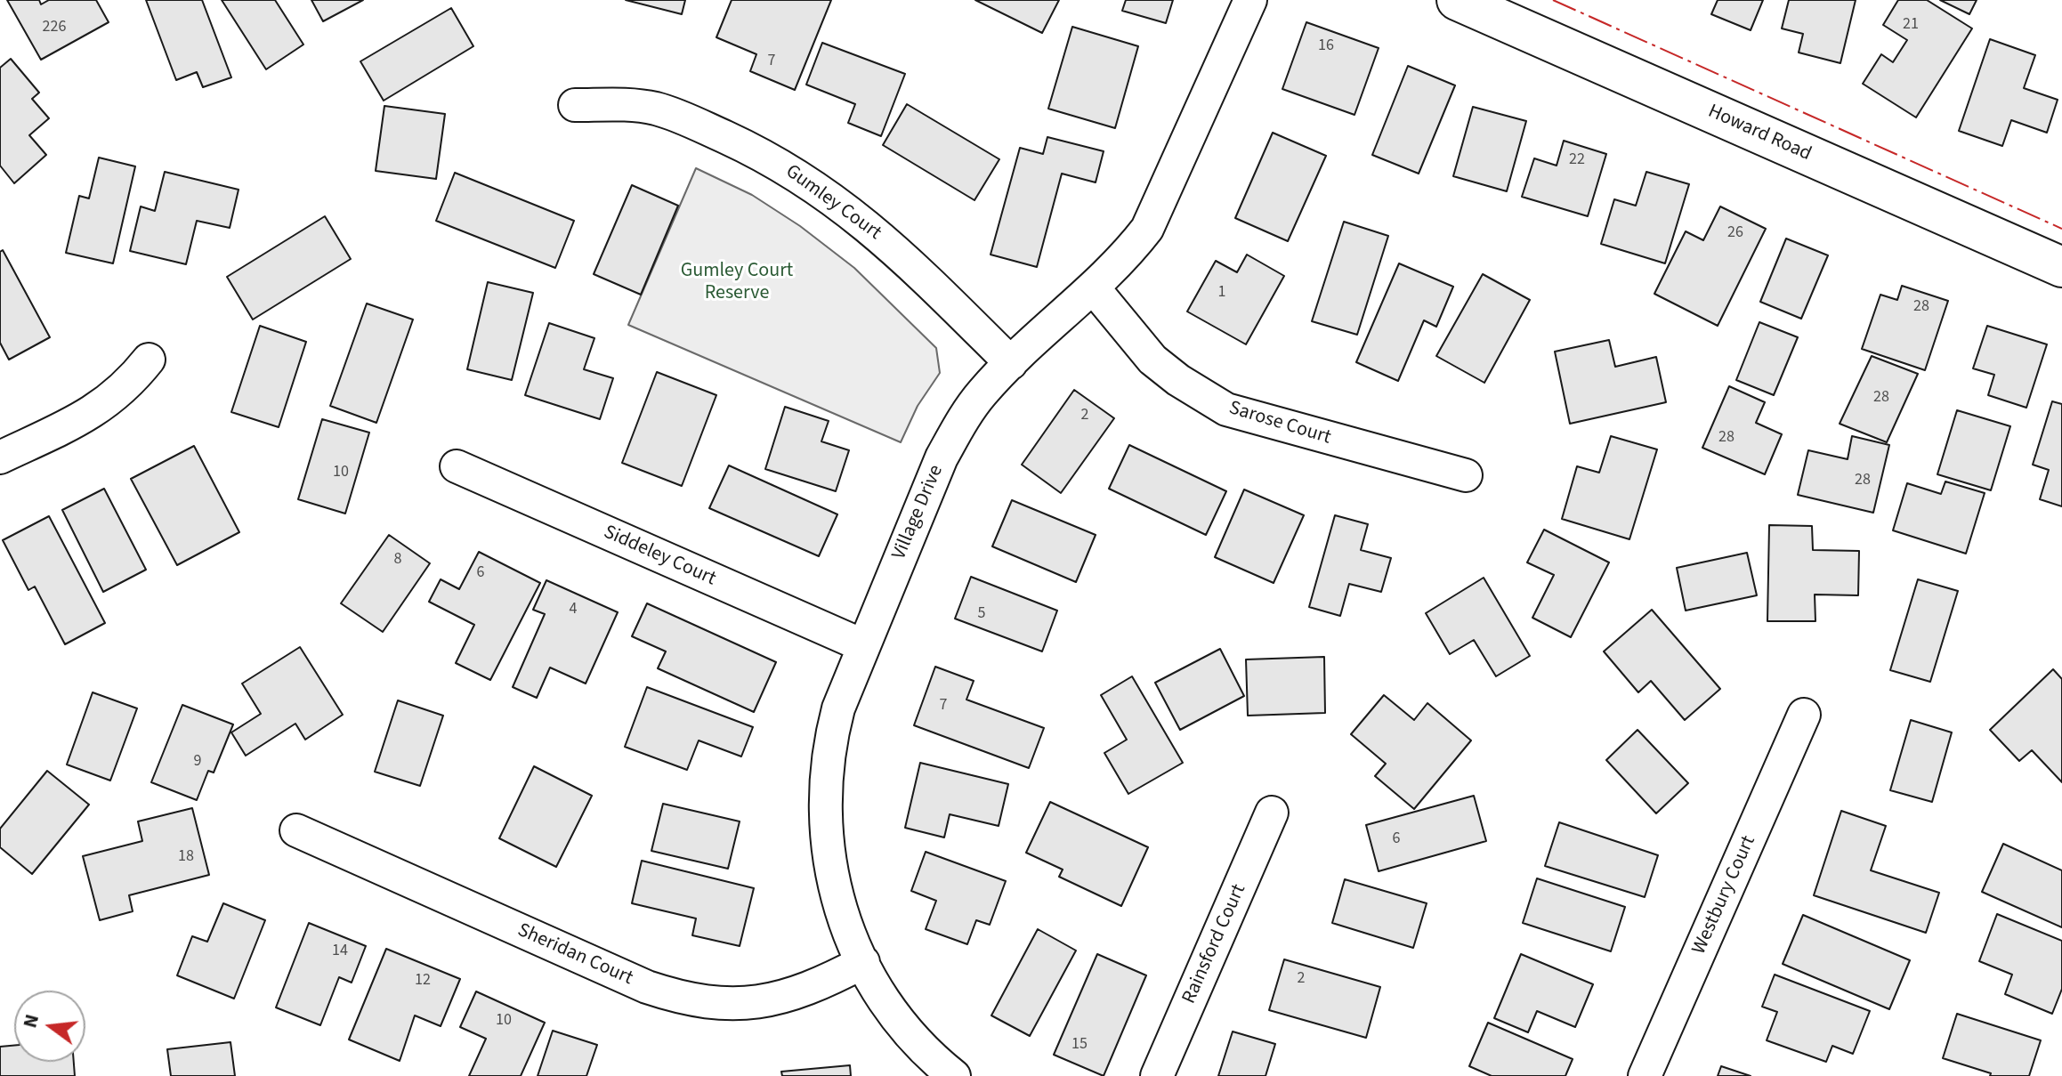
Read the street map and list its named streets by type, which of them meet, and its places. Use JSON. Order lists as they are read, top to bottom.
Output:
{
  "streets": {
    "main road": ["Howard Road"],
    "street": [
      "Gumley Court",
      "Sarose Court",
      "Village Drive",
      "Siddeley Court",
      "Westbury Court",
      "Rainsford Court",
      "Sheridan Court"
    ]
  },
  "crossings": [
    ["Gumley Court", "Village Drive"],
    ["Sarose Court", "Village Drive"],
    ["Village Drive", "Siddeley Court"],
    ["Village Drive", "Sheridan Court"]
  ],
  "parks": ["Gumley Court Reserve"],
  "house_numbers": [
    "21",
    "226",
    "16",
    "7",
    "22",
    "26",
    "1",
    "28",
    "28",
    "2",
    "28",
    "10",
    "28",
    "8",
    "6",
    "4",
    "5",
    "7",
    "9",
    "6",
    "18",
    "14",
    "2",
    "12",
    "10",
    "15"
  ],
  "north": "left"
}
